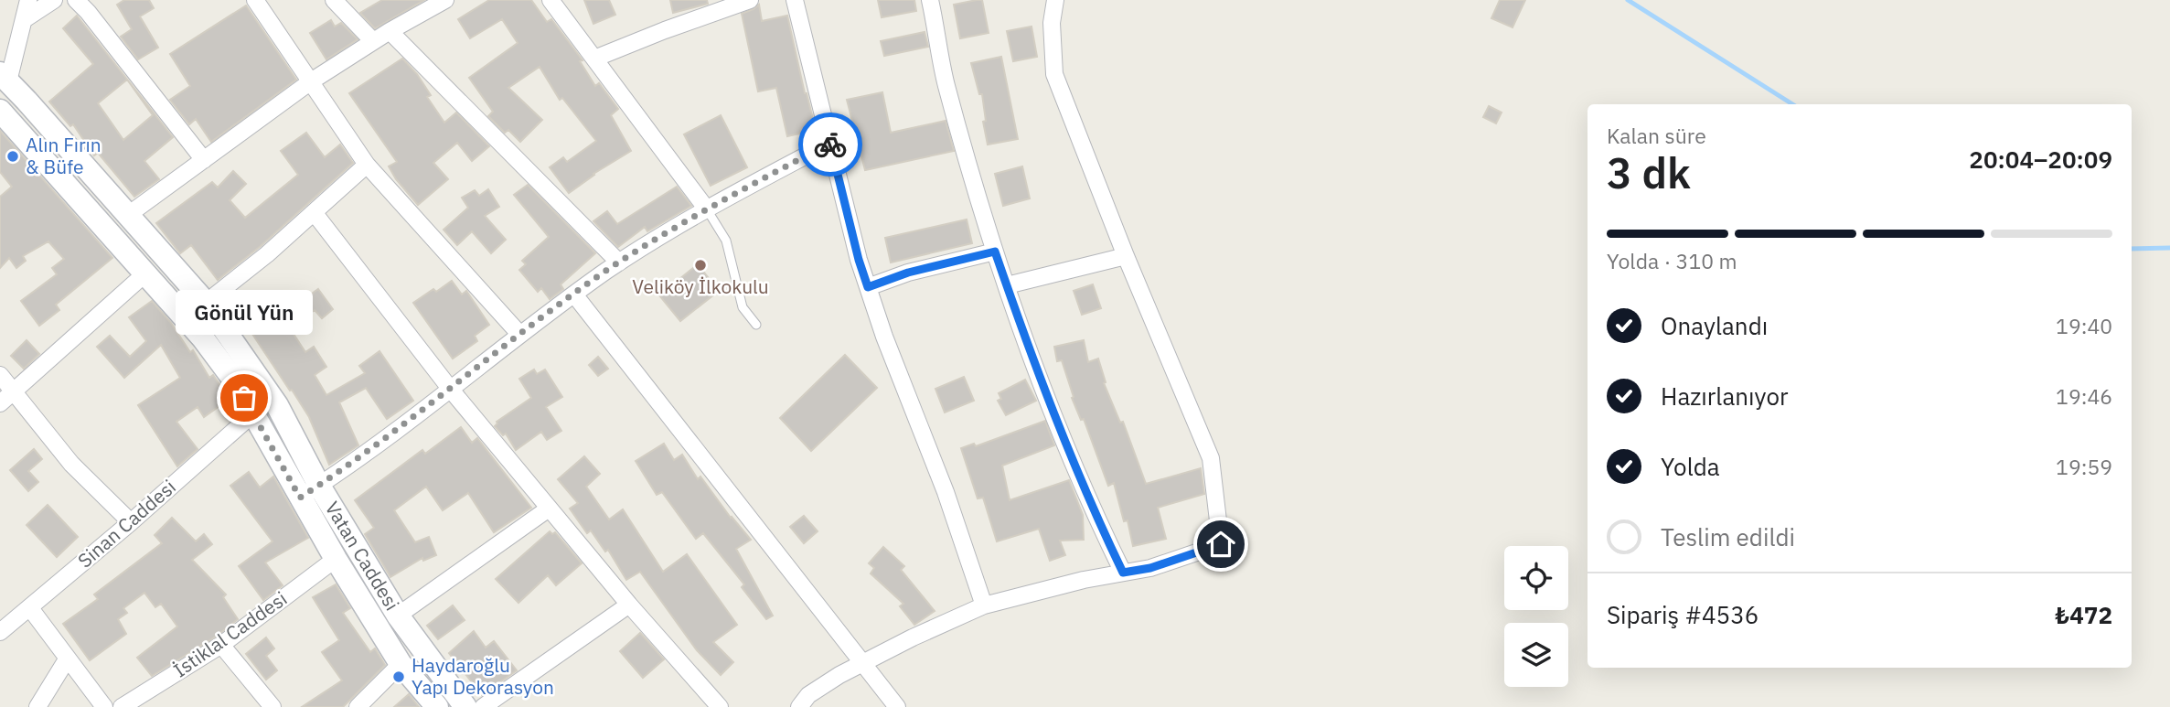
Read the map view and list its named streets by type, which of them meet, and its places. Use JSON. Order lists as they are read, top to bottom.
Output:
{
  "streets": {
    "main road": ["Vatan Caddesi"],
    "street": ["Sinan Caddesi", "İstiklal Caddesi"]
  },
  "crossings": [
    ["Sinan Caddesi", "Vatan Caddesi"],
    ["Vatan Caddesi", "İstiklal Caddesi"]
  ],
  "places": [
    "Alın Fırın & Büfe",
    "Veliköy İlkokulu",
    "Gönül Yün",
    "Haydaroğlu Yapı Dekorasyon"
  ],
  "page": {
    "heading": ["3 dk", "Kalan süre", "20:04–20:09"],
    "panel": ["Sipariş #4536", "₺472"],
    "bar": "Yolda · 310 m",
    "bubble": "Gönül Yün",
    "list": [
      ["Onaylandı", "19:40"],
      ["Hazırlanıyor", "19:46"],
      ["Yolda", "19:59"],
      "Teslim edildi"
    ]
  }
}
